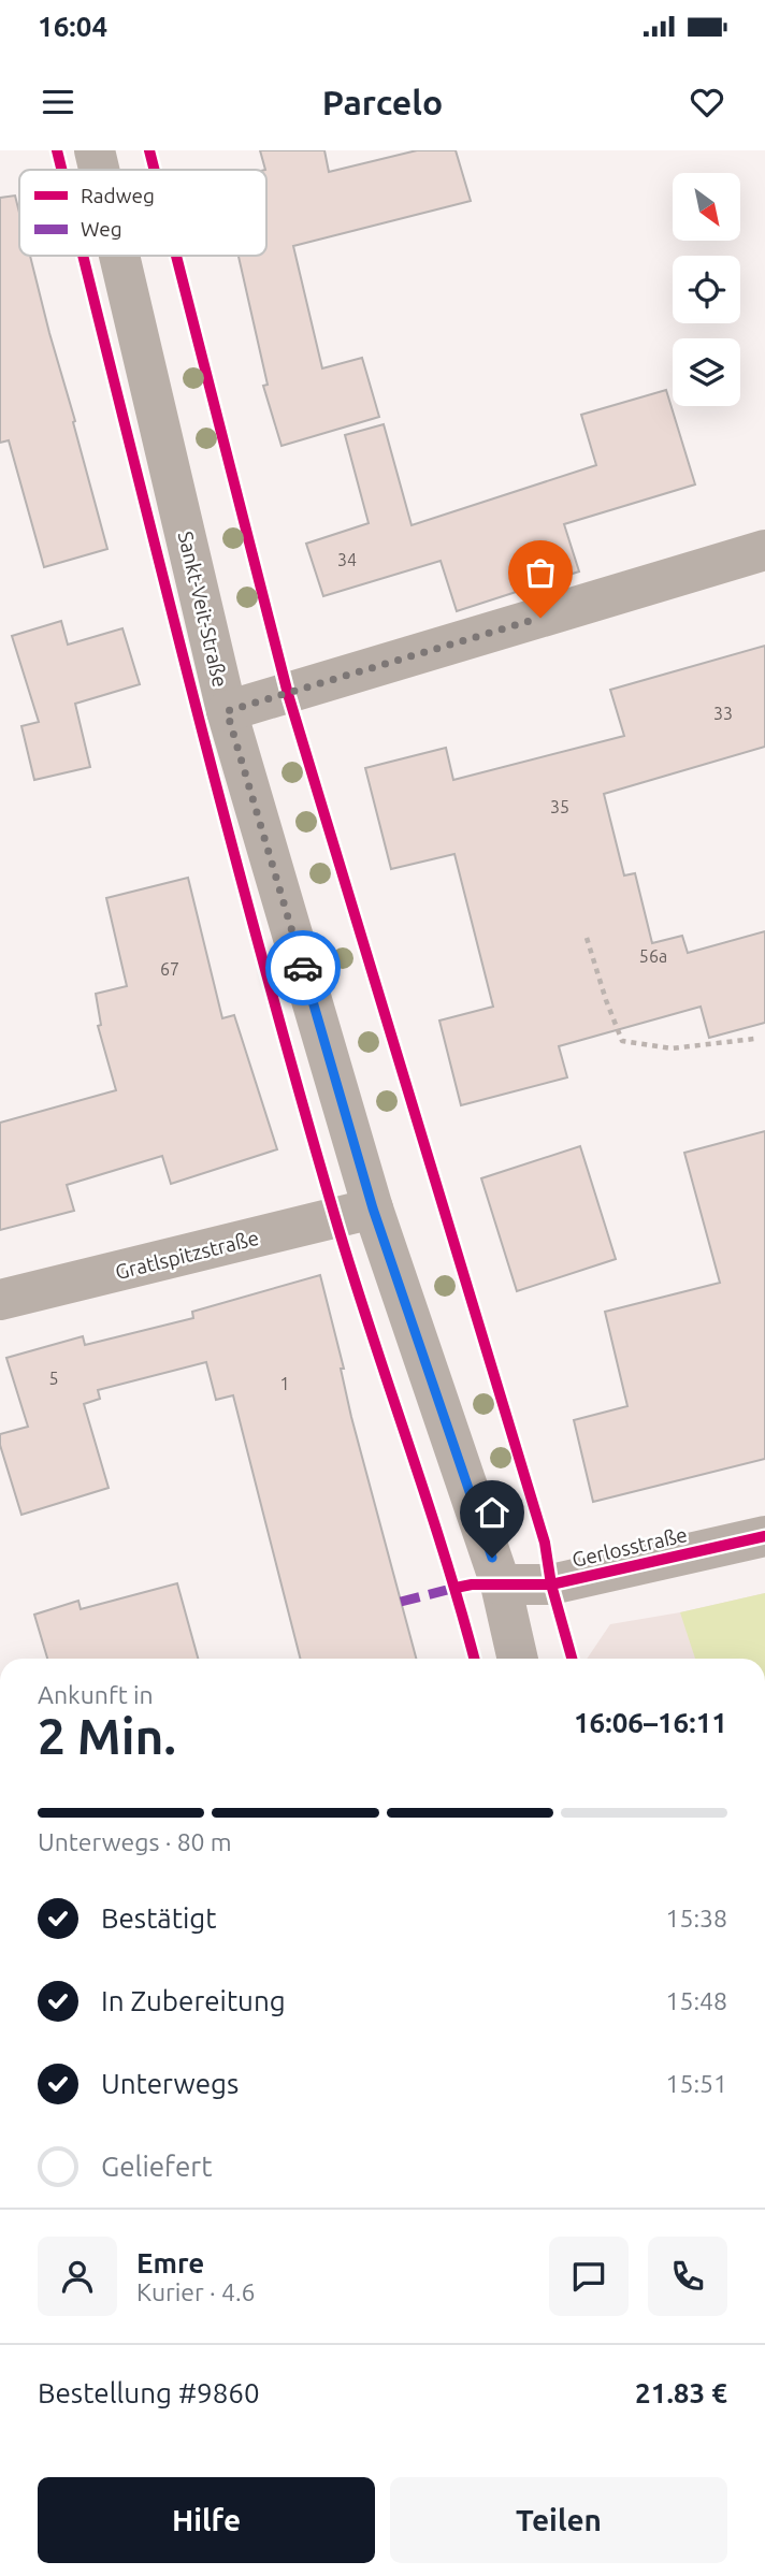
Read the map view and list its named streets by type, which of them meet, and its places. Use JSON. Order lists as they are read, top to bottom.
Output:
{
  "streets": {
    "street": ["Sankt-Veit-Straße", "Gratlspitzstraße", "Gerlosstraße"]
  },
  "crossings": [
    ["Sankt-Veit-Straße", "Gratlspitzstraße"],
    ["Sankt-Veit-Straße", "Gerlosstraße"]
  ],
  "house_numbers": [
    "34",
    "33",
    "35",
    "56a",
    "67",
    "5",
    "1"
  ],
  "legend": ["Radweg", "Weg"],
  "north": "bottom right",
  "page": {
    "status": "16:04",
    "header": "Parcelo",
    "heading": ["2 Min.", "Ankunft in", "16:06–16:11"],
    "panel": [
      "Emre",
      "Kurier · 4.6",
      "Bestellung #9860",
      "21.83 €"
    ],
    "bar": "Unterwegs · 80 m",
    "list": [
      ["Bestätigt", "15:38"],
      ["In Zubereitung", "15:48"],
      ["Unterwegs", "15:51"],
      "Geliefert"
    ],
    "buttons": ["Hilfe", "Teilen"]
  }
}
